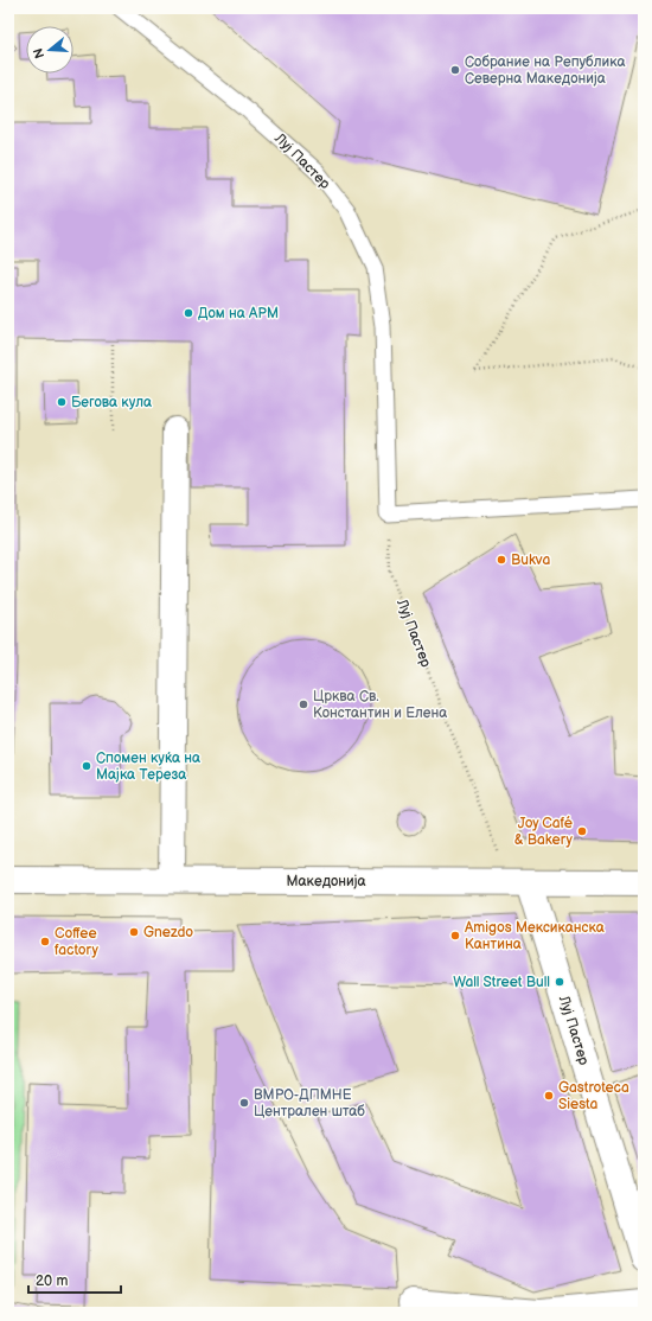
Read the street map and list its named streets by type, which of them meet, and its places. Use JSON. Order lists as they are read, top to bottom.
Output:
{
  "streets": {
    "street": ["Луј Пастер", "Македонија"]
  },
  "crossings": [
    ["Луј Пастер", "Македонија"]
  ],
  "places": [
    "Собрание на Република Северна Македонија",
    "Дом на АРМ",
    "Бегова кула",
    "Bukva",
    "Црква Св. Константин и Елена",
    "Спомен куќа на Мајка Тереза",
    "Joy Café & Bakery",
    "Gnezdo",
    "Amigos Мексиканска Кантина",
    "Coffee factory",
    "Wall Street Bull",
    "Gastroteca Siesta",
    "ВМРО-ДПМНЕ Централен штаб"
  ],
  "scale_bar": "20 m",
  "north": "left"
}
